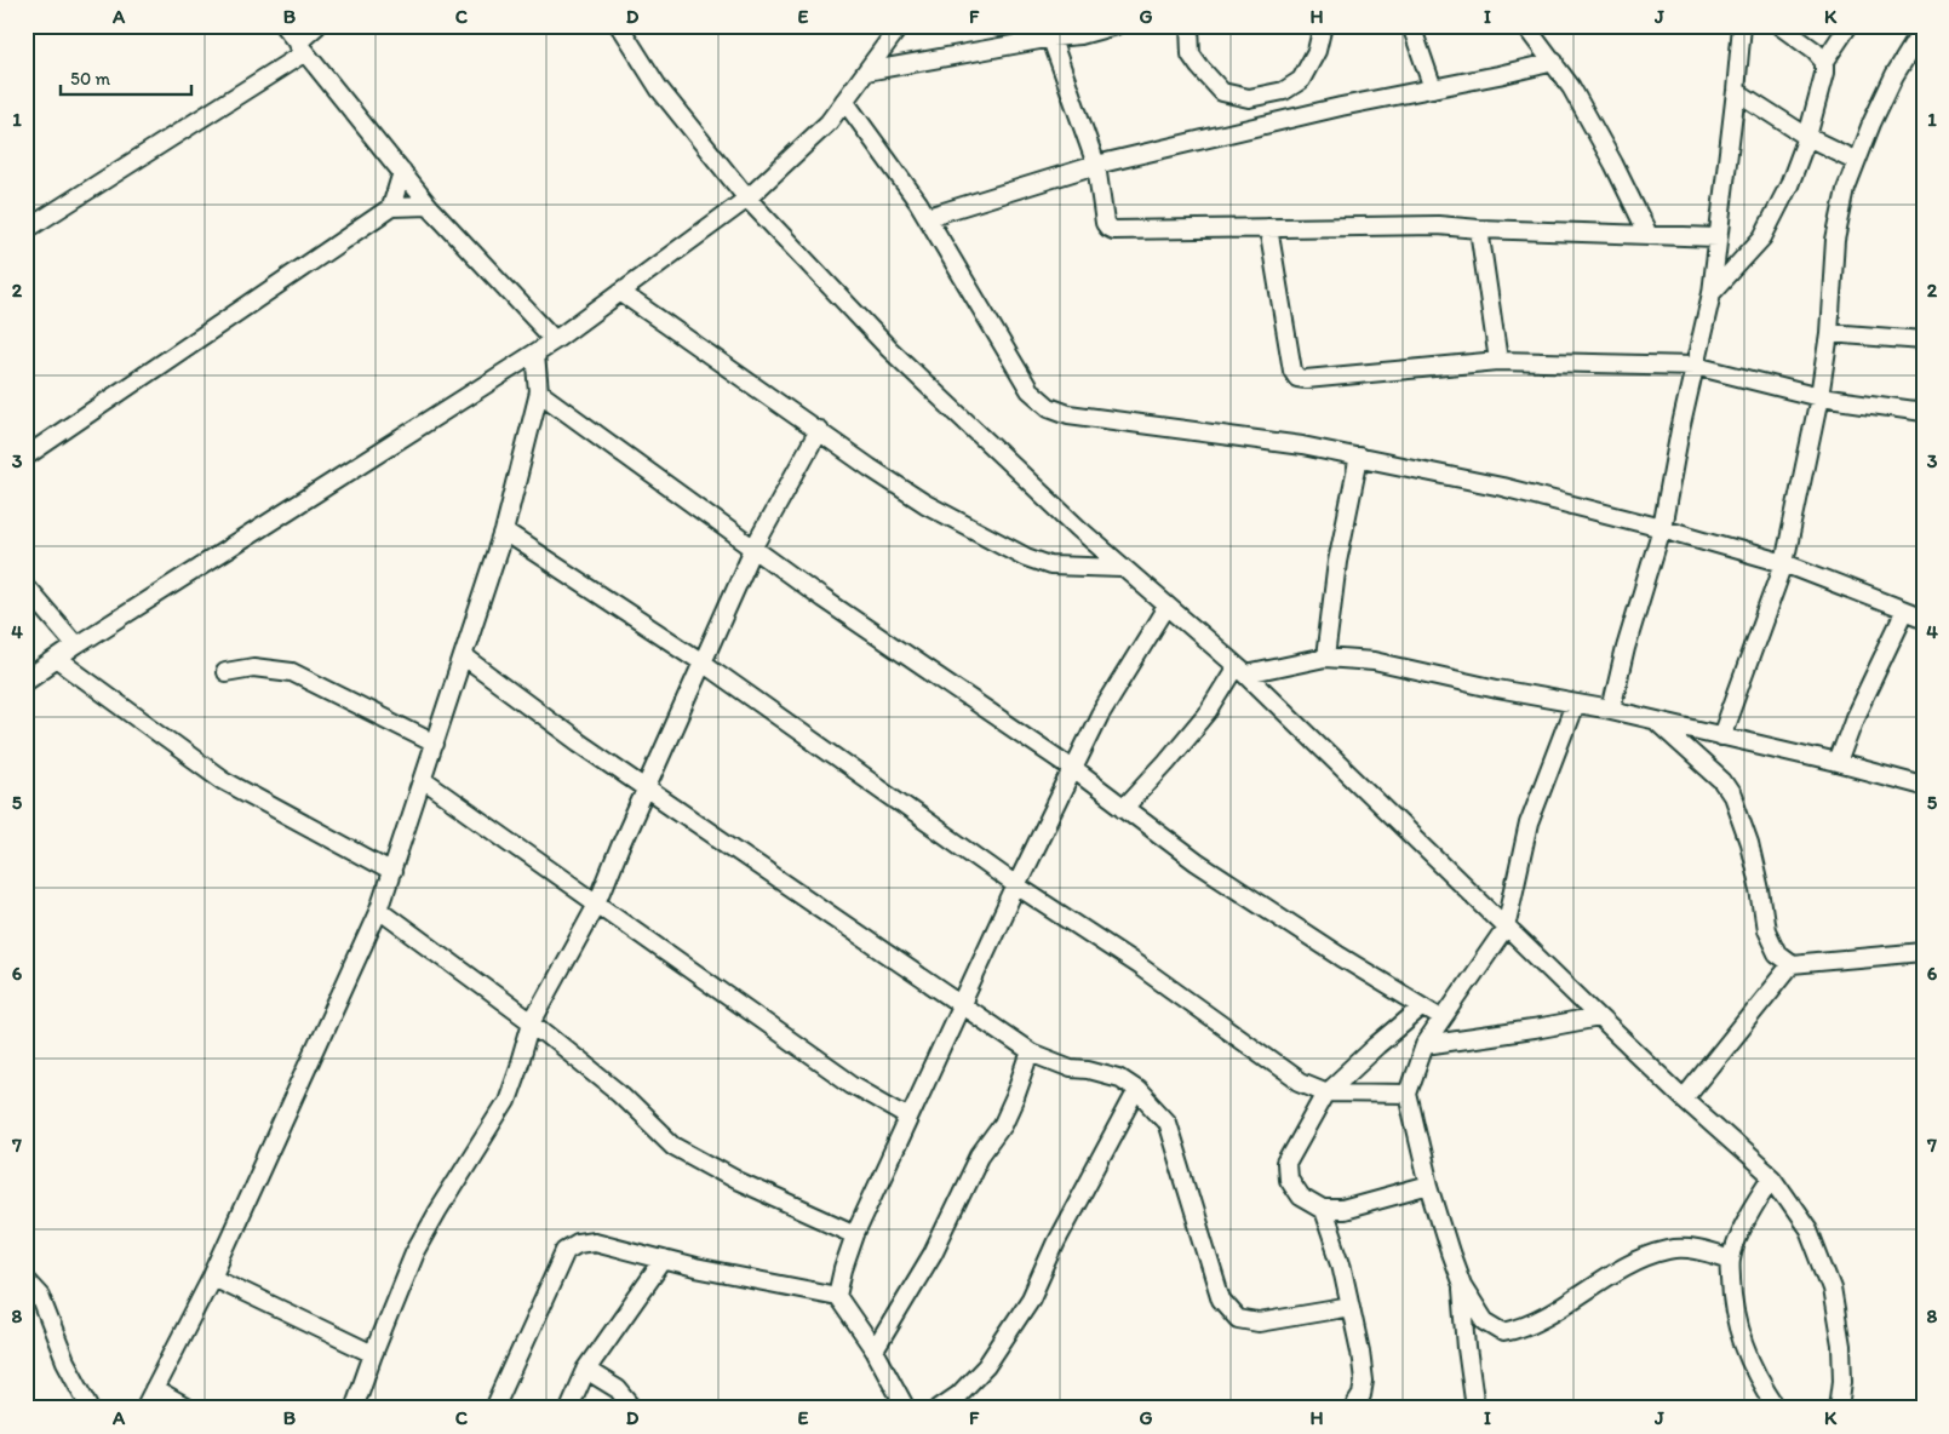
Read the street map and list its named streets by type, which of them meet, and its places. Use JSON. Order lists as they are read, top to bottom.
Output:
{
  "scale_bar": "50 m",
  "grid": {
    "columns": [
      "A",
      "B",
      "C",
      "D",
      "E",
      "F",
      "G",
      "H",
      "I",
      "J",
      "K"
    ],
    "rows": [
      "1",
      "2",
      "3",
      "4",
      "5",
      "6",
      "7",
      "8"
    ]
  }
}
